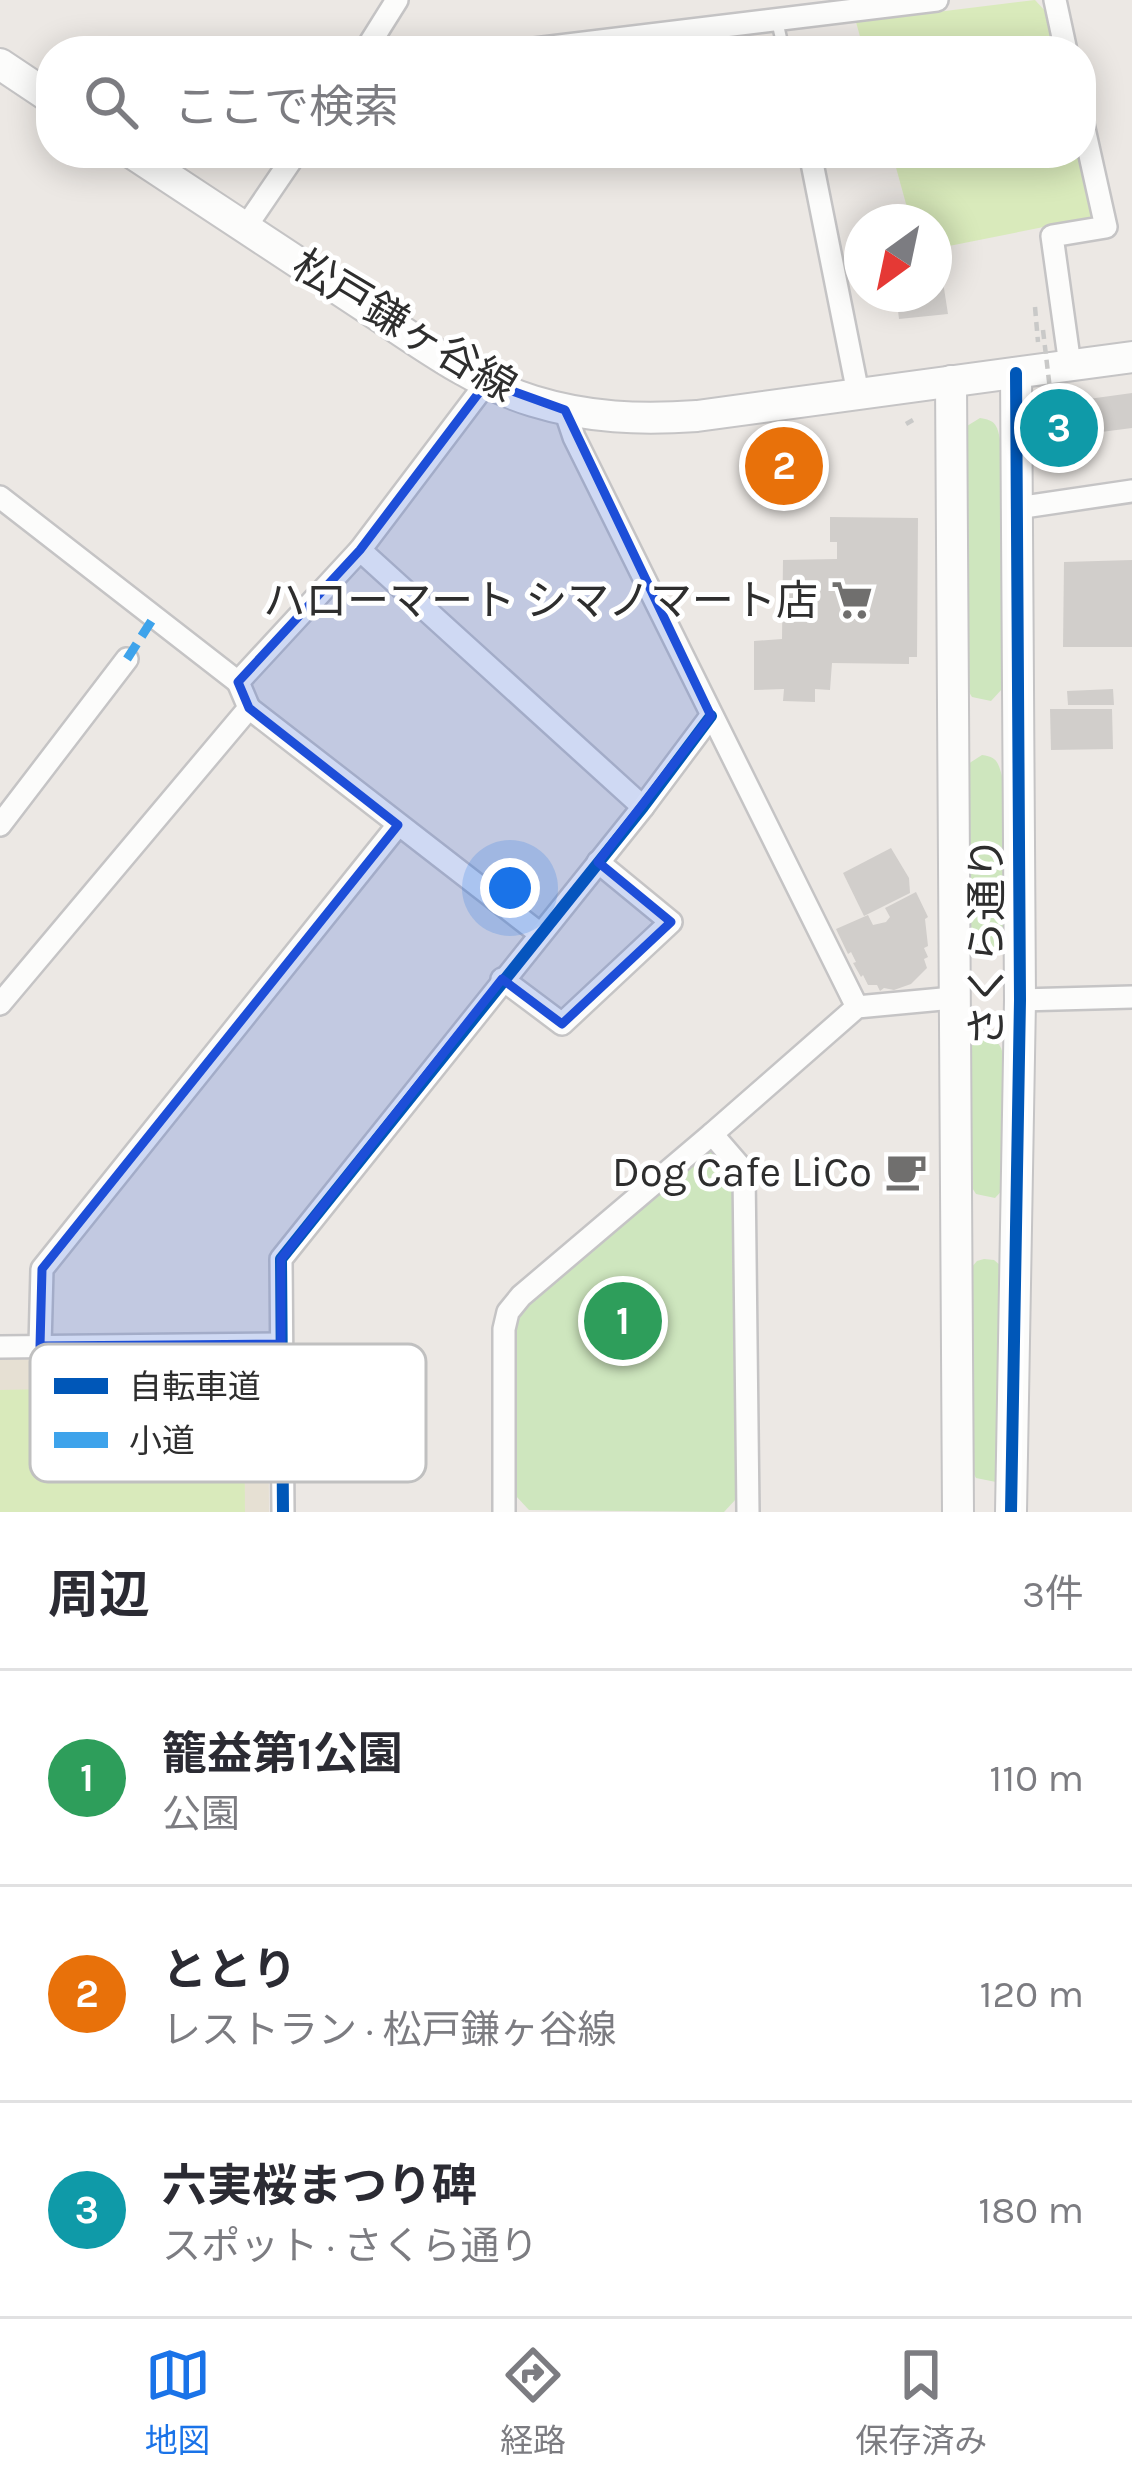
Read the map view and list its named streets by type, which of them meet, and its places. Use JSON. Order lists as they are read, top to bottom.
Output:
{
  "streets": {
    "street": ["松戸鎌ヶ谷線", "さくら通り"]
  },
  "crossings": [
    ["松戸鎌ヶ谷線", "さくら通り"]
  ],
  "places": {
    "supermarket": ["ハローマート シマノマート店"],
    "cafe": ["Dog Cafe LiCo"]
  },
  "legend": ["自転車道", "小道"],
  "north": "bottom left",
  "page": {
    "search": "ここで検索",
    "pins": ["3", "2", "1"],
    "heading": ["周辺", "3件"],
    "list": [
      {
        "mark": "1",
        "name": "籠益第1公園",
        "note": "公園",
        "value": "110 m"
      },
      {
        "mark": "2",
        "name": "ととり",
        "note": "レストラン · 松戸鎌ヶ谷線",
        "value": "120 m"
      },
      {
        "mark": "3",
        "name": "六実桜まつり碑",
        "note": "スポット · さくら通り",
        "value": "180 m"
      }
    ],
    "nav": ["地図", "経路", "保存済み"]
  }
}
